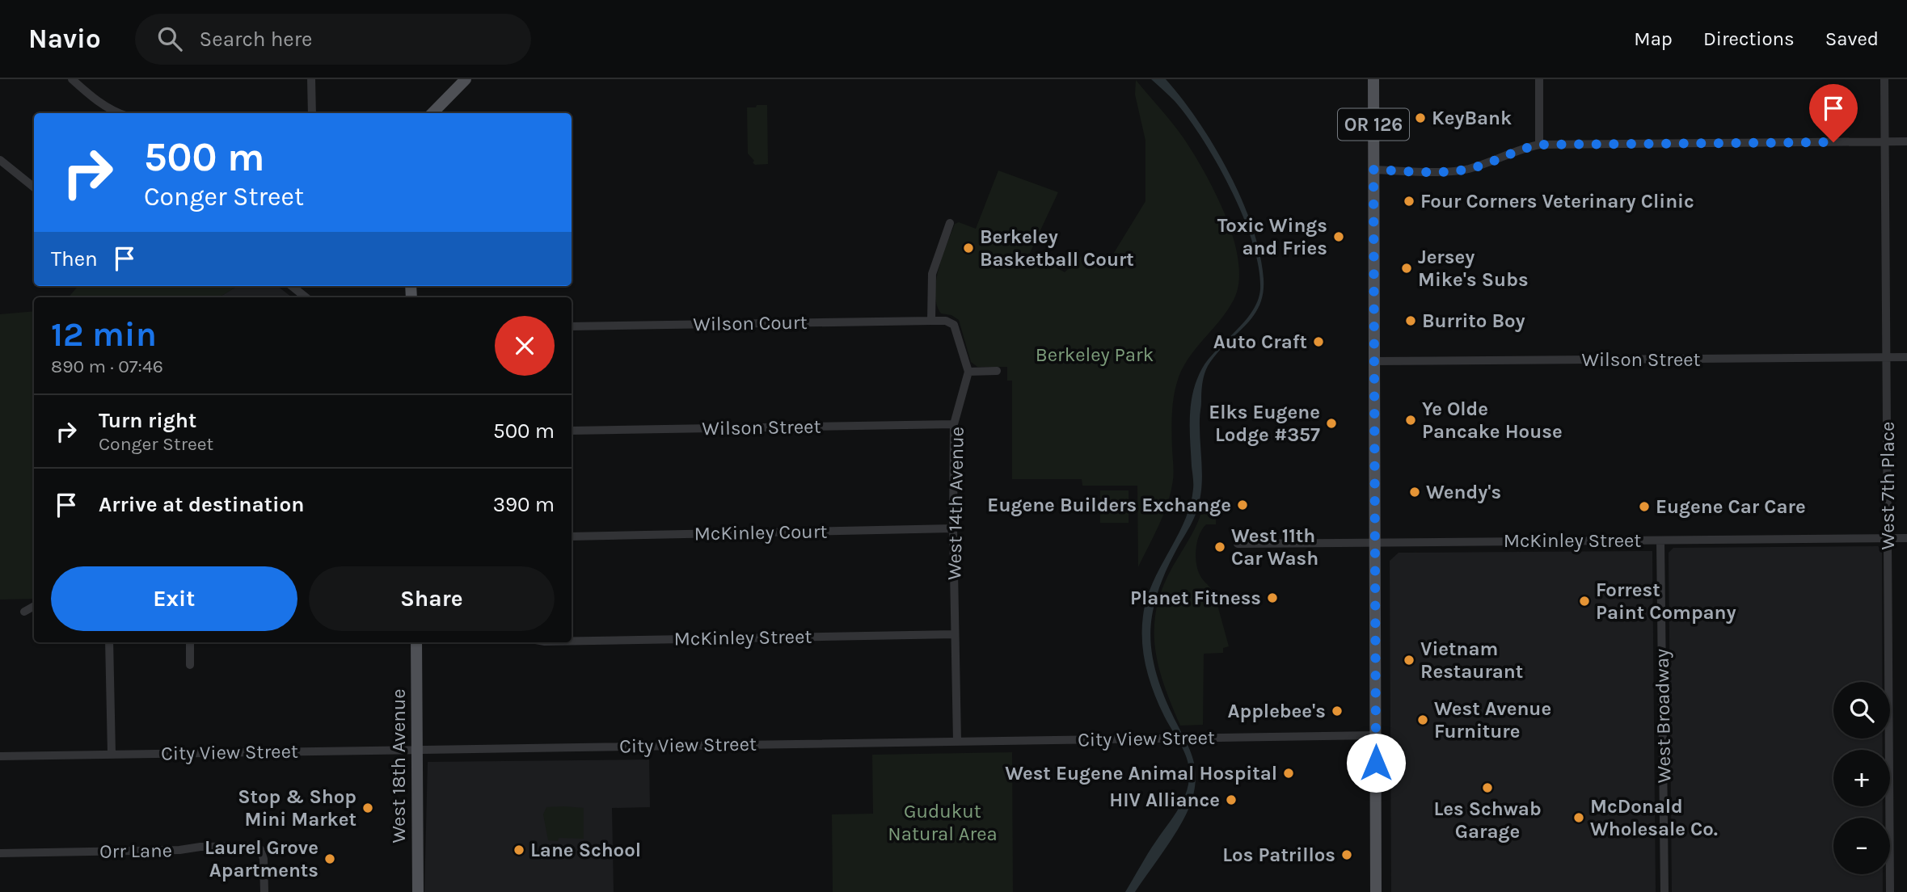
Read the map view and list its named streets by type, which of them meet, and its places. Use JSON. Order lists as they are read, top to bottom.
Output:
{
  "streets": {
    "main road": ["OR 126", "West 18th Avenue"],
    "street": [
      "Wilson Court",
      "Wilson Street",
      "West 7th Place",
      "West 14th Avenue",
      "McKinley Court",
      "McKinley Street",
      "West Broadway",
      "City View Street",
      "Orr Lane"
    ]
  },
  "crossings": [
    ["OR 126", "Wilson Street"],
    ["OR 126", "McKinley Street"],
    ["OR 126", "City View Street"],
    ["Wilson Street", "West 7th Place"],
    ["Wilson Street", "West 14th Avenue"],
    ["West 7th Place", "McKinley Street"],
    ["West 14th Avenue", "McKinley Court"],
    ["West 14th Avenue", "McKinley Street"],
    ["West 14th Avenue", "City View Street"],
    ["McKinley Street", "West Broadway"],
    ["City View Street", "West 18th Avenue"]
  ],
  "parks": ["Berkeley Park", "Gudukut Natural Area"],
  "places": [
    "KeyBank",
    "Four Corners Veterinary Clinic",
    "Toxic Wings and Fries",
    "Berkeley Basketball Court",
    "Jersey Mike's Subs",
    "Burrito Boy",
    "Auto Craft",
    "Ye Olde Pancake House",
    "Elks Eugene Lodge #357",
    "Wendy's",
    "Eugene Builders Exchange",
    "Eugene Car Care",
    "West 11th Car Wash",
    "Planet Fitness",
    "Forrest Paint Company",
    "Vietnam Restaurant",
    "Applebee's",
    "West Avenue Furniture",
    "West Eugene Animal Hospital",
    "Les Schwab Garage",
    "HIV Alliance",
    "Stop & Shop Mini Market",
    "McDonald Wholesale Co.",
    "Lane School",
    "Los Patrillos",
    "Laurel Grove Apartments"
  ],
  "page": {
    "header": "Navio",
    "search": "Search here",
    "nav": ["Map", "Directions", "Saved"],
    "turn": ["500 m", "Conger Street"],
    "then": "Then",
    "heading": ["12 min", "890 m · 07:46"],
    "list": [
      {
        "name": "Turn right",
        "note": "Conger Street",
        "value": "500 m"
      },
      {
        "name": "Arrive at destination",
        "value": "390 m"
      }
    ],
    "buttons": ["Exit", "Share"],
    "map_buttons": ["+", "−"]
  }
}
